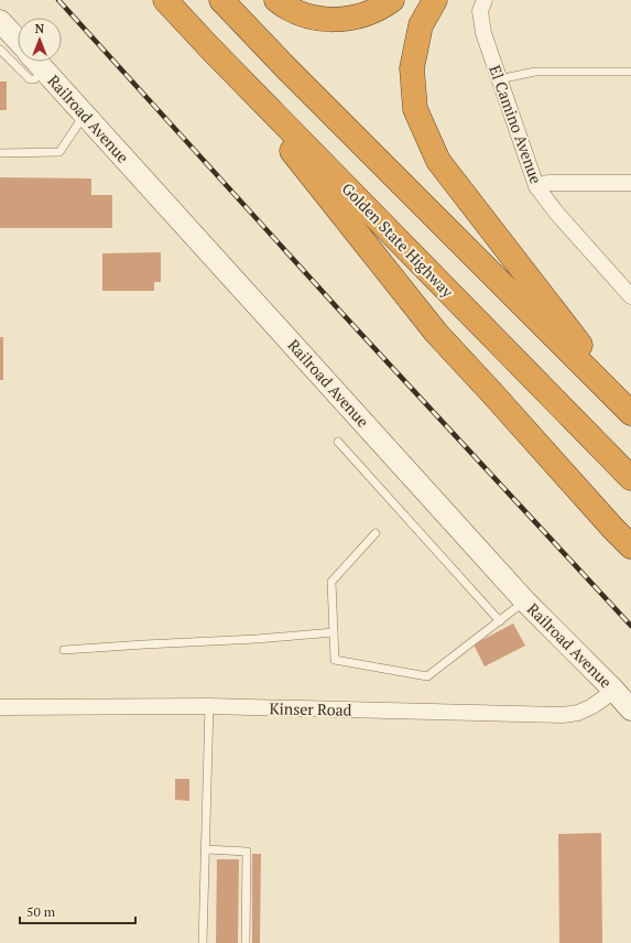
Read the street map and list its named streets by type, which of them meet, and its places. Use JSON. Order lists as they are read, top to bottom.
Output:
{
  "streets": {
    "highway": ["Golden State Highway"],
    "street": ["Railroad Avenue", "El Camino Avenue", "Kinser Road"]
  },
  "crossings": [
    ["Railroad Avenue", "Kinser Road"]
  ],
  "scale_bar": "50 m",
  "north": "top"
}
